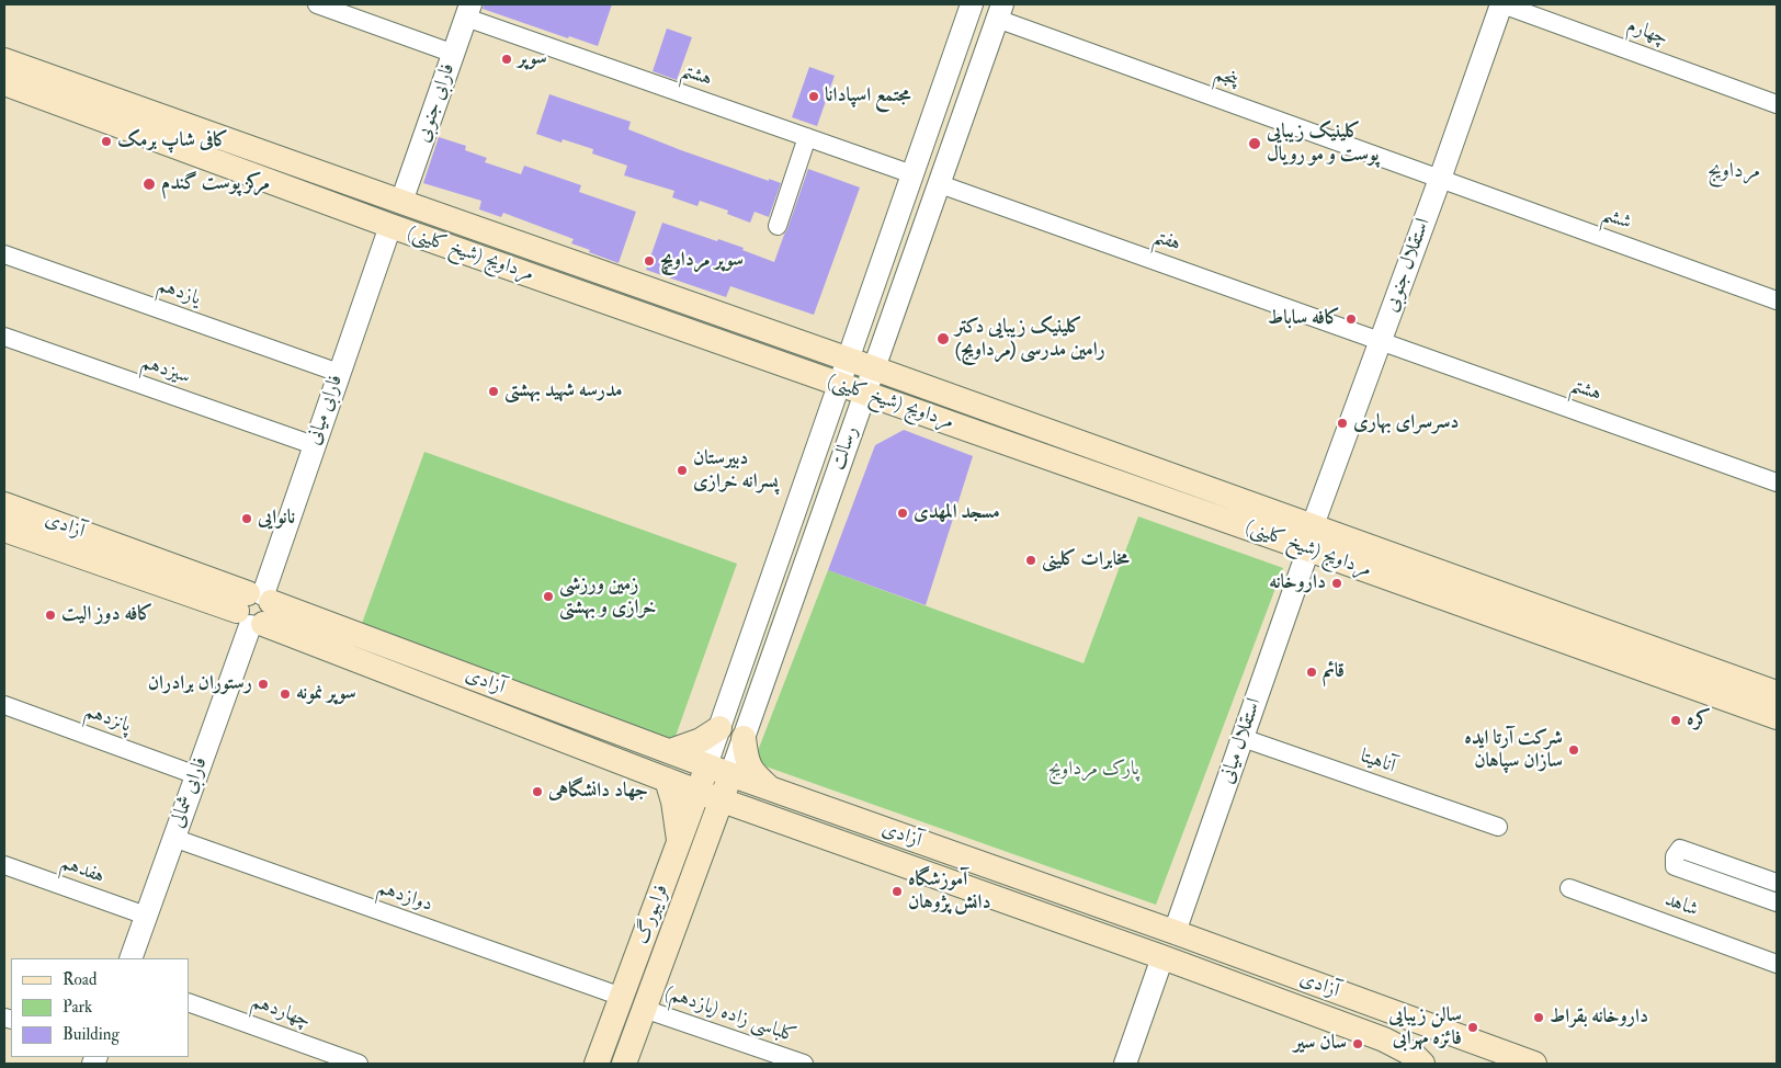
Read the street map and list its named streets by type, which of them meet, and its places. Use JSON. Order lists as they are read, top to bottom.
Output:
{
  "streets": {
    "main road": [
      "مرداویج (شیخ کلینی)",
      "رسالت",
      "آزادی",
      "فرایبورگ"
    ],
    "street": [
      "چهارم",
      "هشتم",
      "پنجم",
      "فارابی جنوبی",
      "ششم",
      "هفتم",
      "استقلال جنوبی",
      "یازدهم",
      "سیزدهم",
      "فارابی میانی",
      "پانزدهم",
      "استقلال میانی",
      "آناهیتا",
      "فارابی شمالی",
      "هفدهم",
      "دوازدهم",
      "شاهد",
      "چهاردهم",
      "کلباسی زاده (یازدهم)"
    ]
  },
  "crossings": [
    ["چهارم", "استقلال جنوبی"],
    ["هشتم", "فارابی جنوبی"],
    ["هشتم", "هفتم"],
    ["هشتم", "استقلال جنوبی"],
    ["پنجم", "ششم"],
    ["پنجم", "استقلال جنوبی"],
    ["پنجم", "رسالت"],
    ["فارابی جنوبی", "مرداویج (شیخ کلینی)"],
    ["ششم", "استقلال جنوبی"],
    ["هفتم", "استقلال جنوبی"],
    ["هفتم", "رسالت"],
    ["مرداویج (شیخ کلینی)", "استقلال جنوبی"],
    ["مرداویج (شیخ کلینی)", "فارابی میانی"],
    ["مرداویج (شیخ کلینی)", "رسالت"],
    ["مرداویج (شیخ کلینی)", "استقلال میانی"],
    ["یازدهم", "فارابی میانی"],
    ["سیزدهم", "فارابی میانی"],
    ["فارابی میانی", "آزادی"],
    ["فارابی میانی", "فارابی شمالی"],
    ["رسالت", "آزادی"],
    ["رسالت", "فرایبورگ"],
    ["آزادی", "استقلال میانی"],
    ["آزادی", "فارابی شمالی"],
    ["آزادی", "فرایبورگ"],
    ["پانزدهم", "فارابی شمالی"],
    ["استقلال میانی", "آناهیتا"],
    ["فارابی شمالی", "هفدهم"],
    ["فارابی شمالی", "دوازدهم"],
    ["دوازدهم", "فرایبورگ"],
    ["فرایبورگ", "کلباسی زاده (یازدهم)"]
  ],
  "districts": ["مرداویج"],
  "parks": ["پارک مرداویج"],
  "places": [
    "سوپر",
    "مجتمع اسپادانا",
    "کافی شاپ برمک",
    "کلینیک زیبایی پوست و مو رویال",
    "مرکز پوست گندم",
    "سوپر مرداویچ",
    "کافه ساباط",
    "کلینیک زیبایی دکتر رامین مدرسی (مرداویج)",
    "مدرسه شهید بهشتی",
    "دسرسرای بهاری",
    "دبیرستان پسرانه خرازی",
    "مسجد المهدی",
    "نانوایی",
    "مخابرات کلینی",
    "داروخانه",
    "زمین ورزشی خرازی و بهشتی",
    "کافه دوز الیت",
    "قائم",
    "رستوران برادران",
    "سوپر نمونه",
    "کره",
    "شرکت آرتا ایده سازان سپاهان",
    "جهاد دانشگاهی",
    "آموزشگاه دانش پژوهان",
    "داروخانه بقراط",
    "سالن زیبایی فائزه مهرابی",
    "سان سیر"
  ],
  "legend": ["Road", "Park", "Building"]
}
